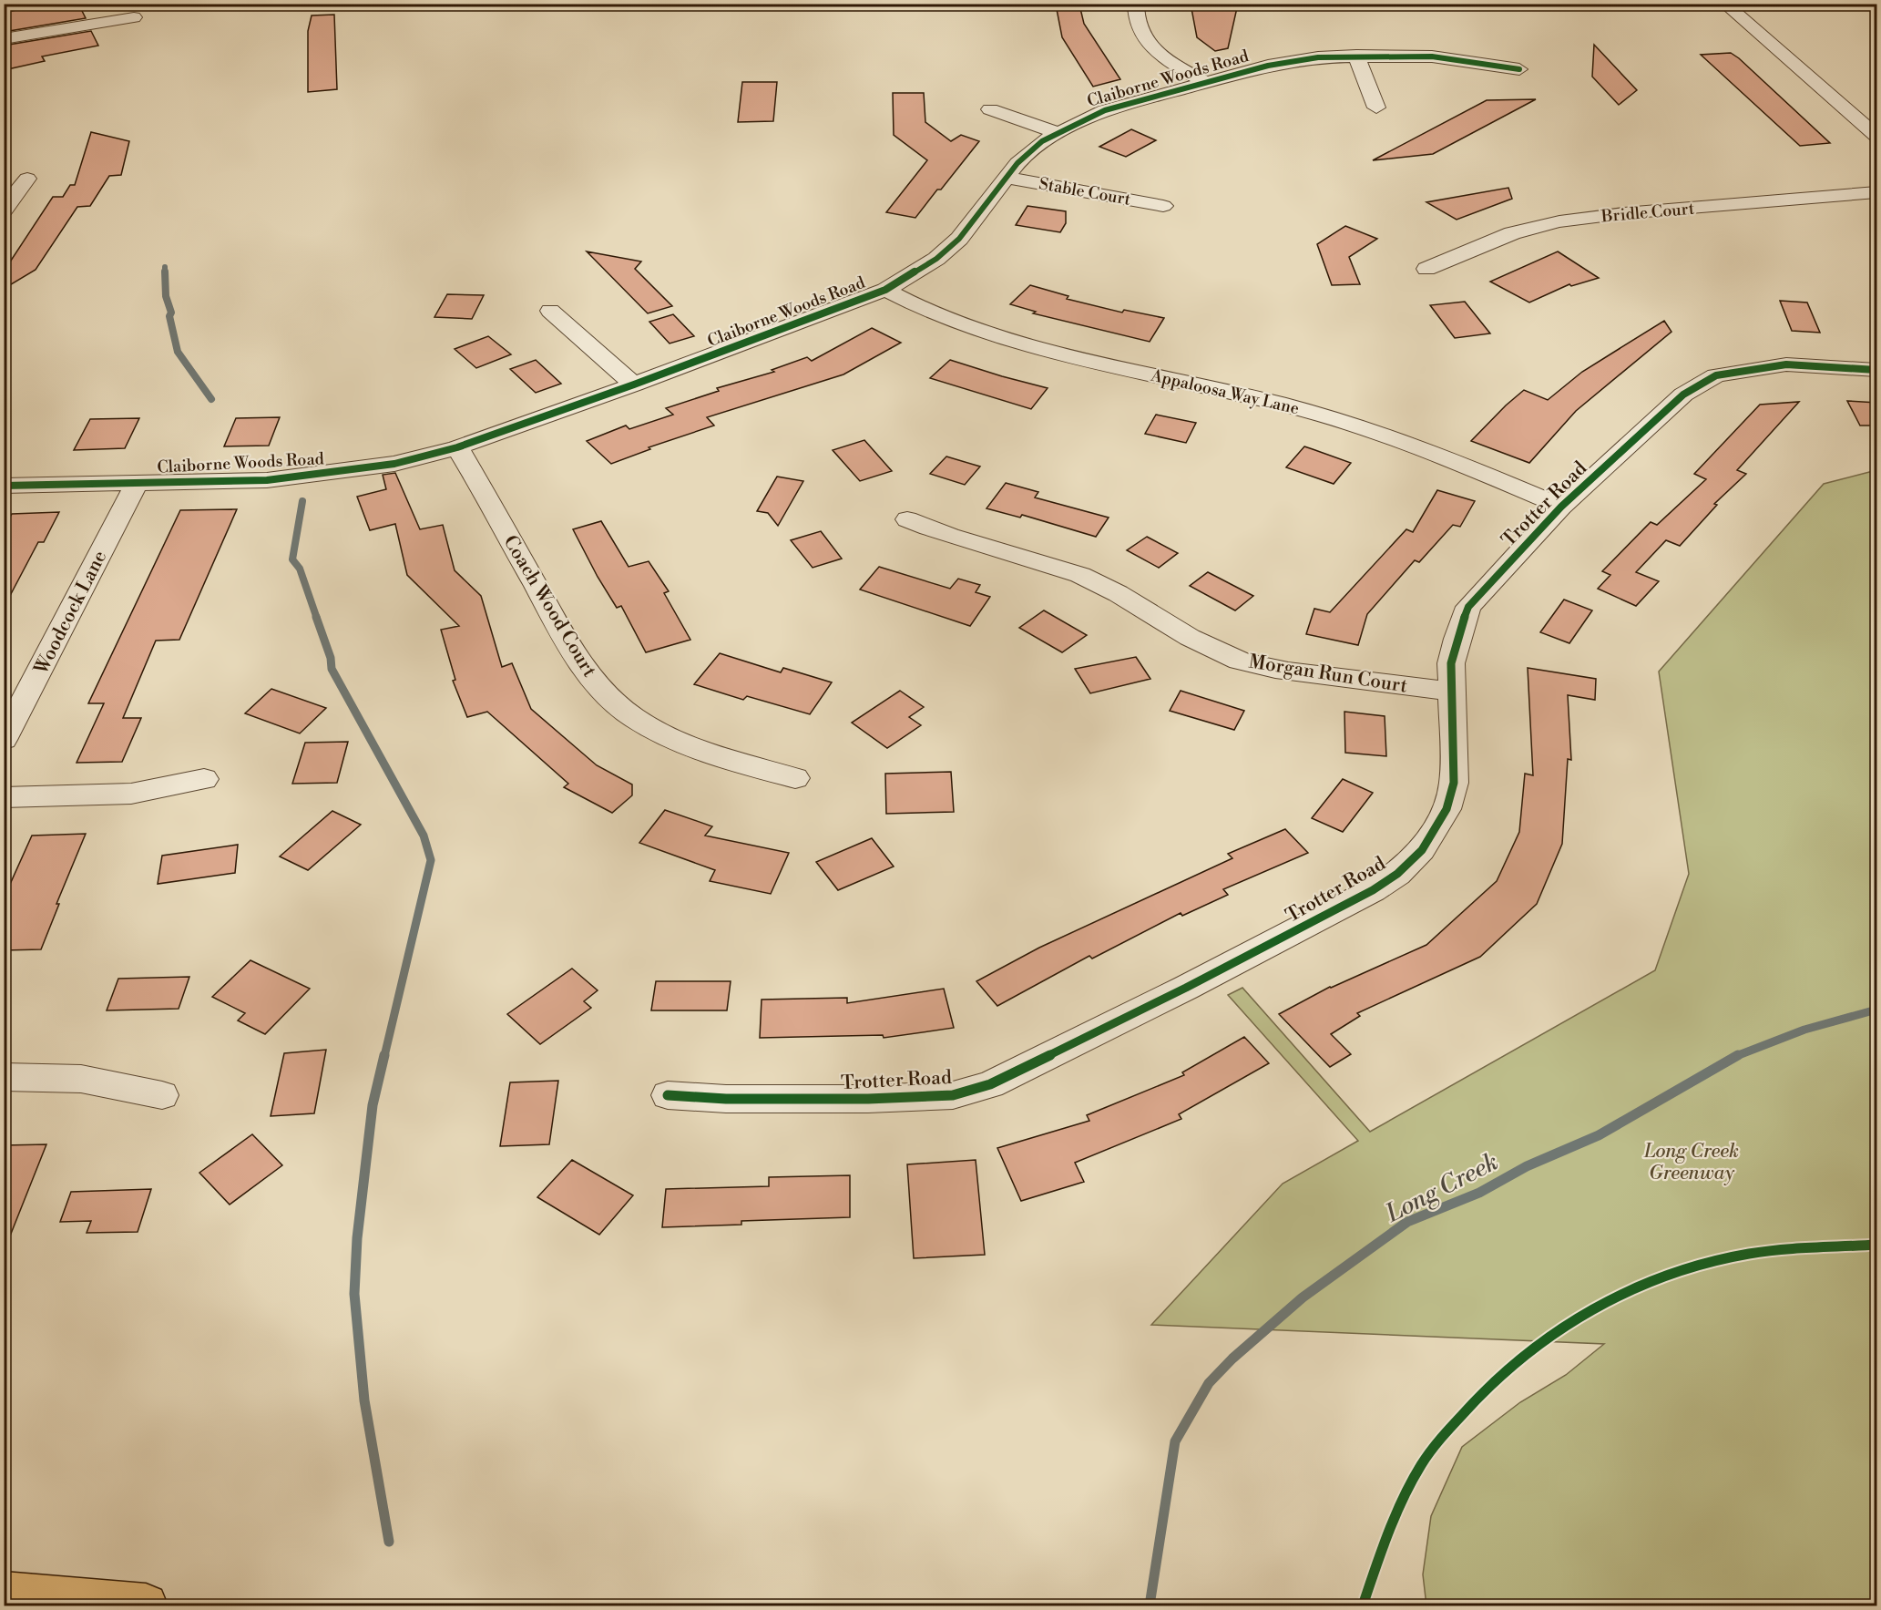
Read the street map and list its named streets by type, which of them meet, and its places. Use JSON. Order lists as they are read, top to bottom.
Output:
{
  "streets": {
    "street": [
      "Claiborne Woods Road",
      "Stable Court",
      "Bridle Court",
      "Appaloosa Way Lane",
      "Trotter Road",
      "Coach Wood Court",
      "Woodcock Lane",
      "Morgan Run Court"
    ]
  },
  "crossings": [
    ["Claiborne Woods Road", "Stable Court"],
    ["Claiborne Woods Road", "Appaloosa Way Lane"],
    ["Claiborne Woods Road", "Coach Wood Court"],
    ["Claiborne Woods Road", "Woodcock Lane"],
    ["Appaloosa Way Lane", "Trotter Road"],
    ["Trotter Road", "Morgan Run Court"]
  ],
  "water": ["Long Creek"],
  "parks": ["Long Creek Greenway"]
}
